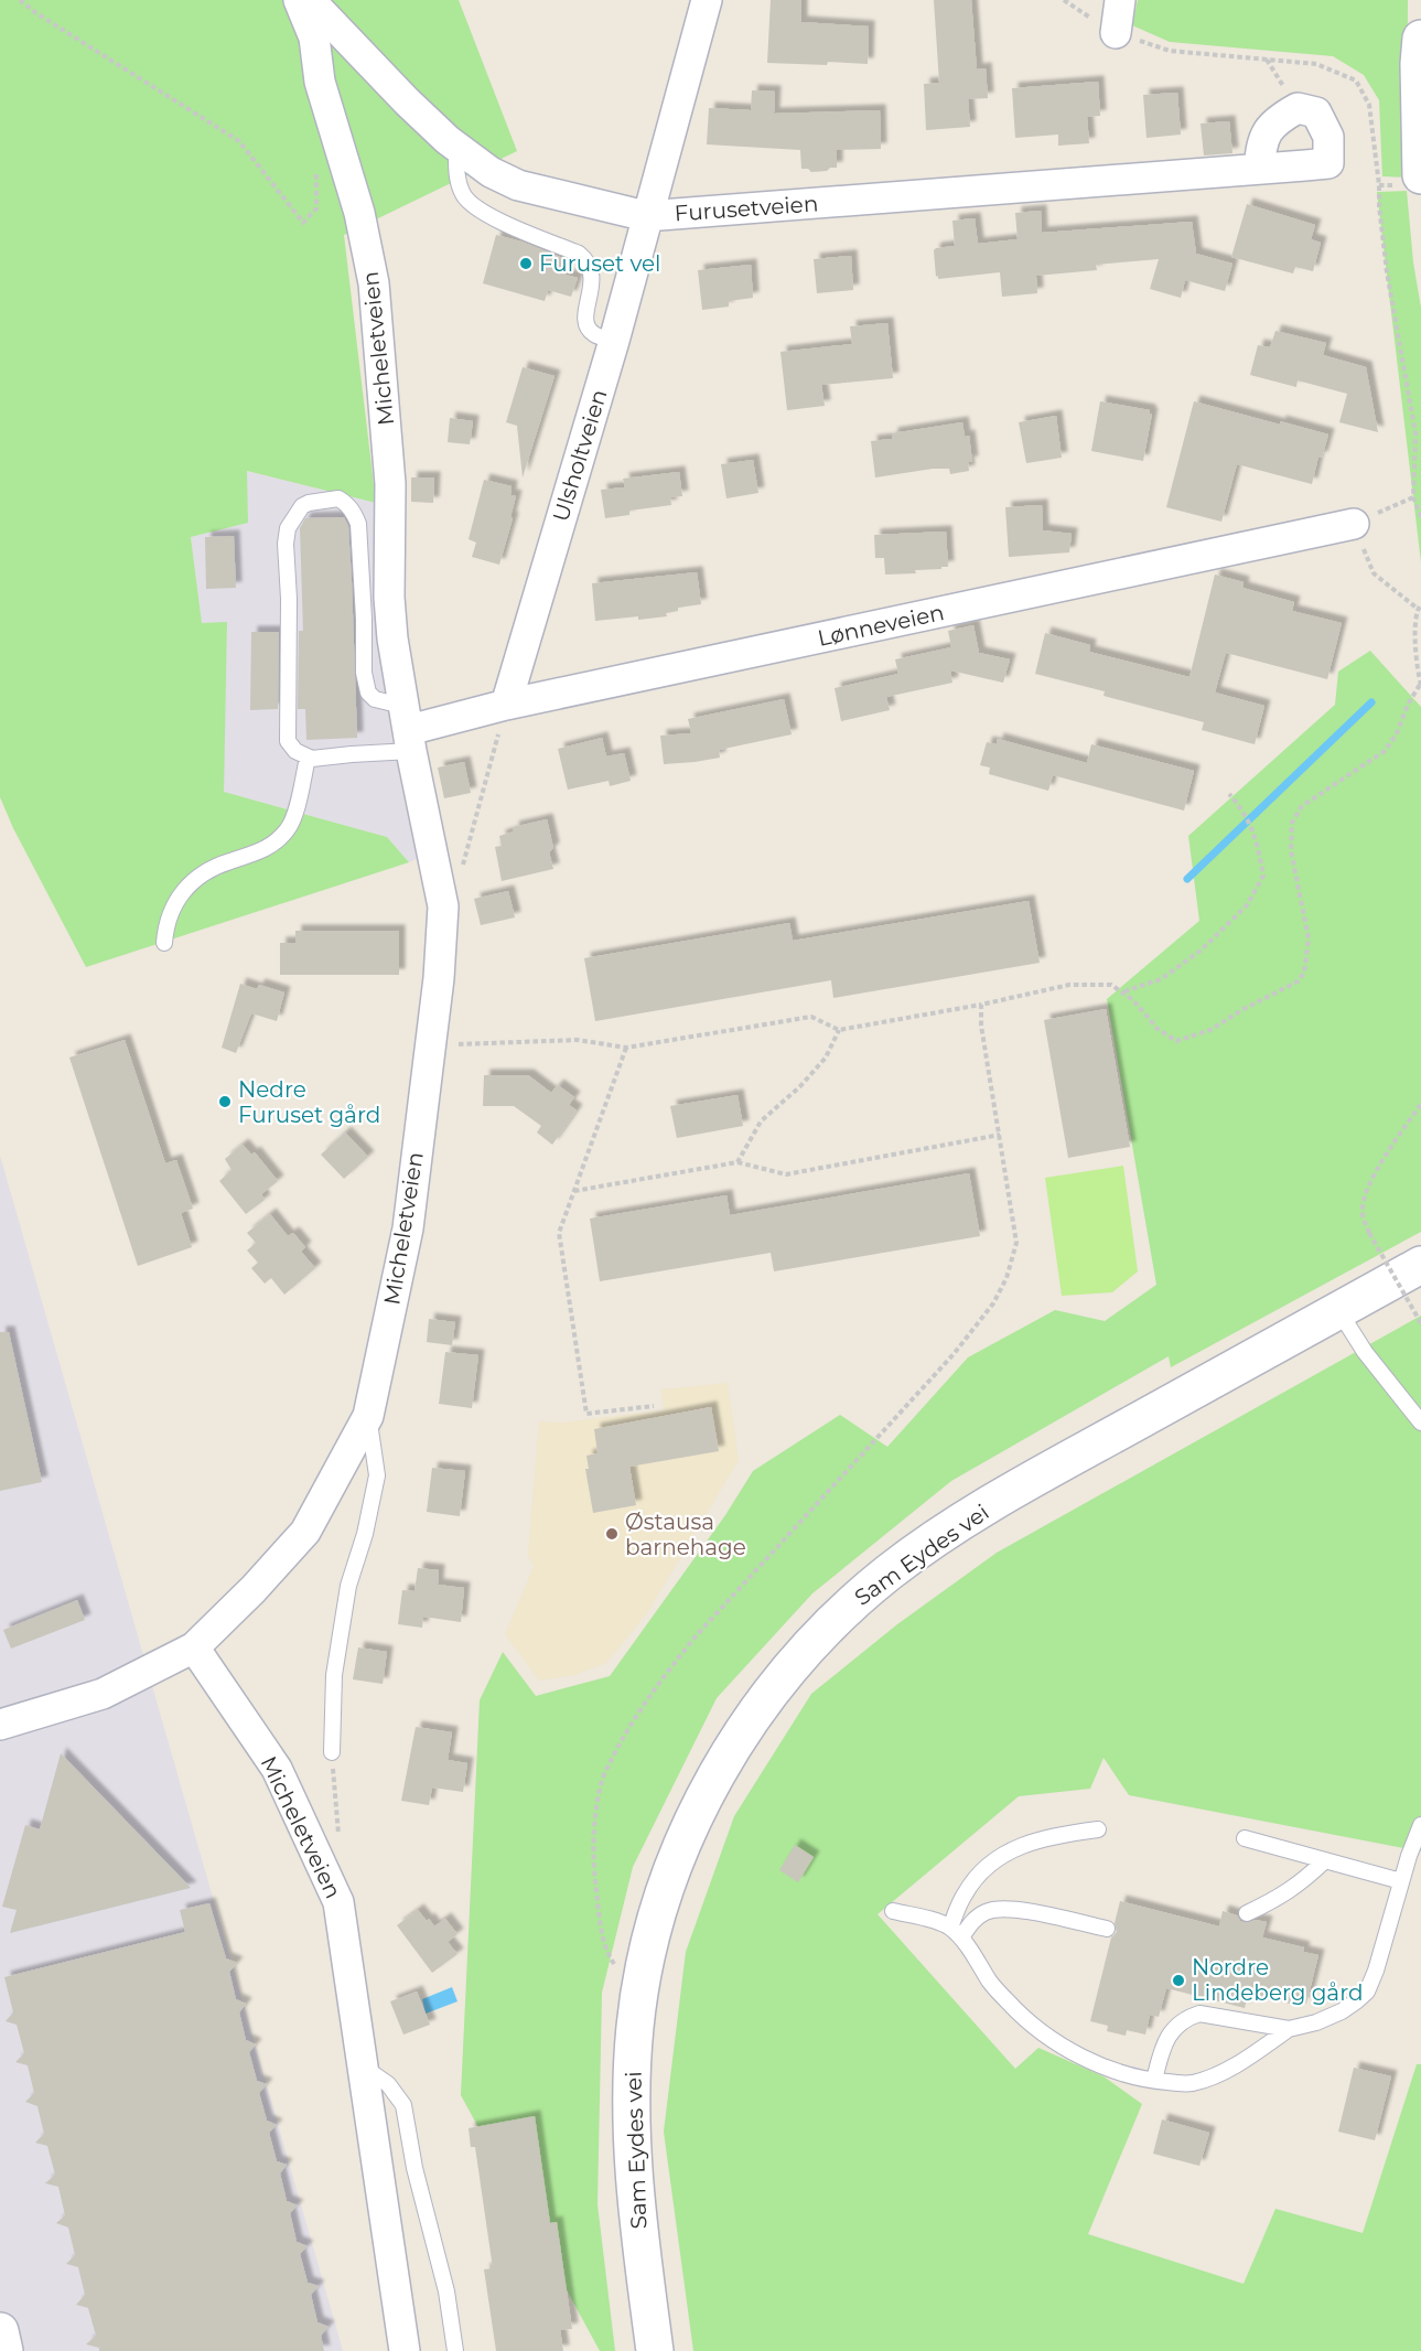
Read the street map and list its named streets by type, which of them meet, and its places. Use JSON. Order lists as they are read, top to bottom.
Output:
{
  "streets": {
    "main road": ["Sam Eydes vei"],
    "street": [
      "Furusetveien",
      "Micheletveien",
      "Ulsholtveien",
      "Lønneveien"
    ]
  },
  "crossings": [
    ["Furusetveien", "Ulsholtveien"],
    ["Micheletveien", "Lønneveien"],
    ["Ulsholtveien", "Lønneveien"]
  ],
  "places": [
    "Furuset vel",
    "Nedre Furuset gård",
    "Østausa barnehage",
    "Nordre Lindeberg gård"
  ]
}
